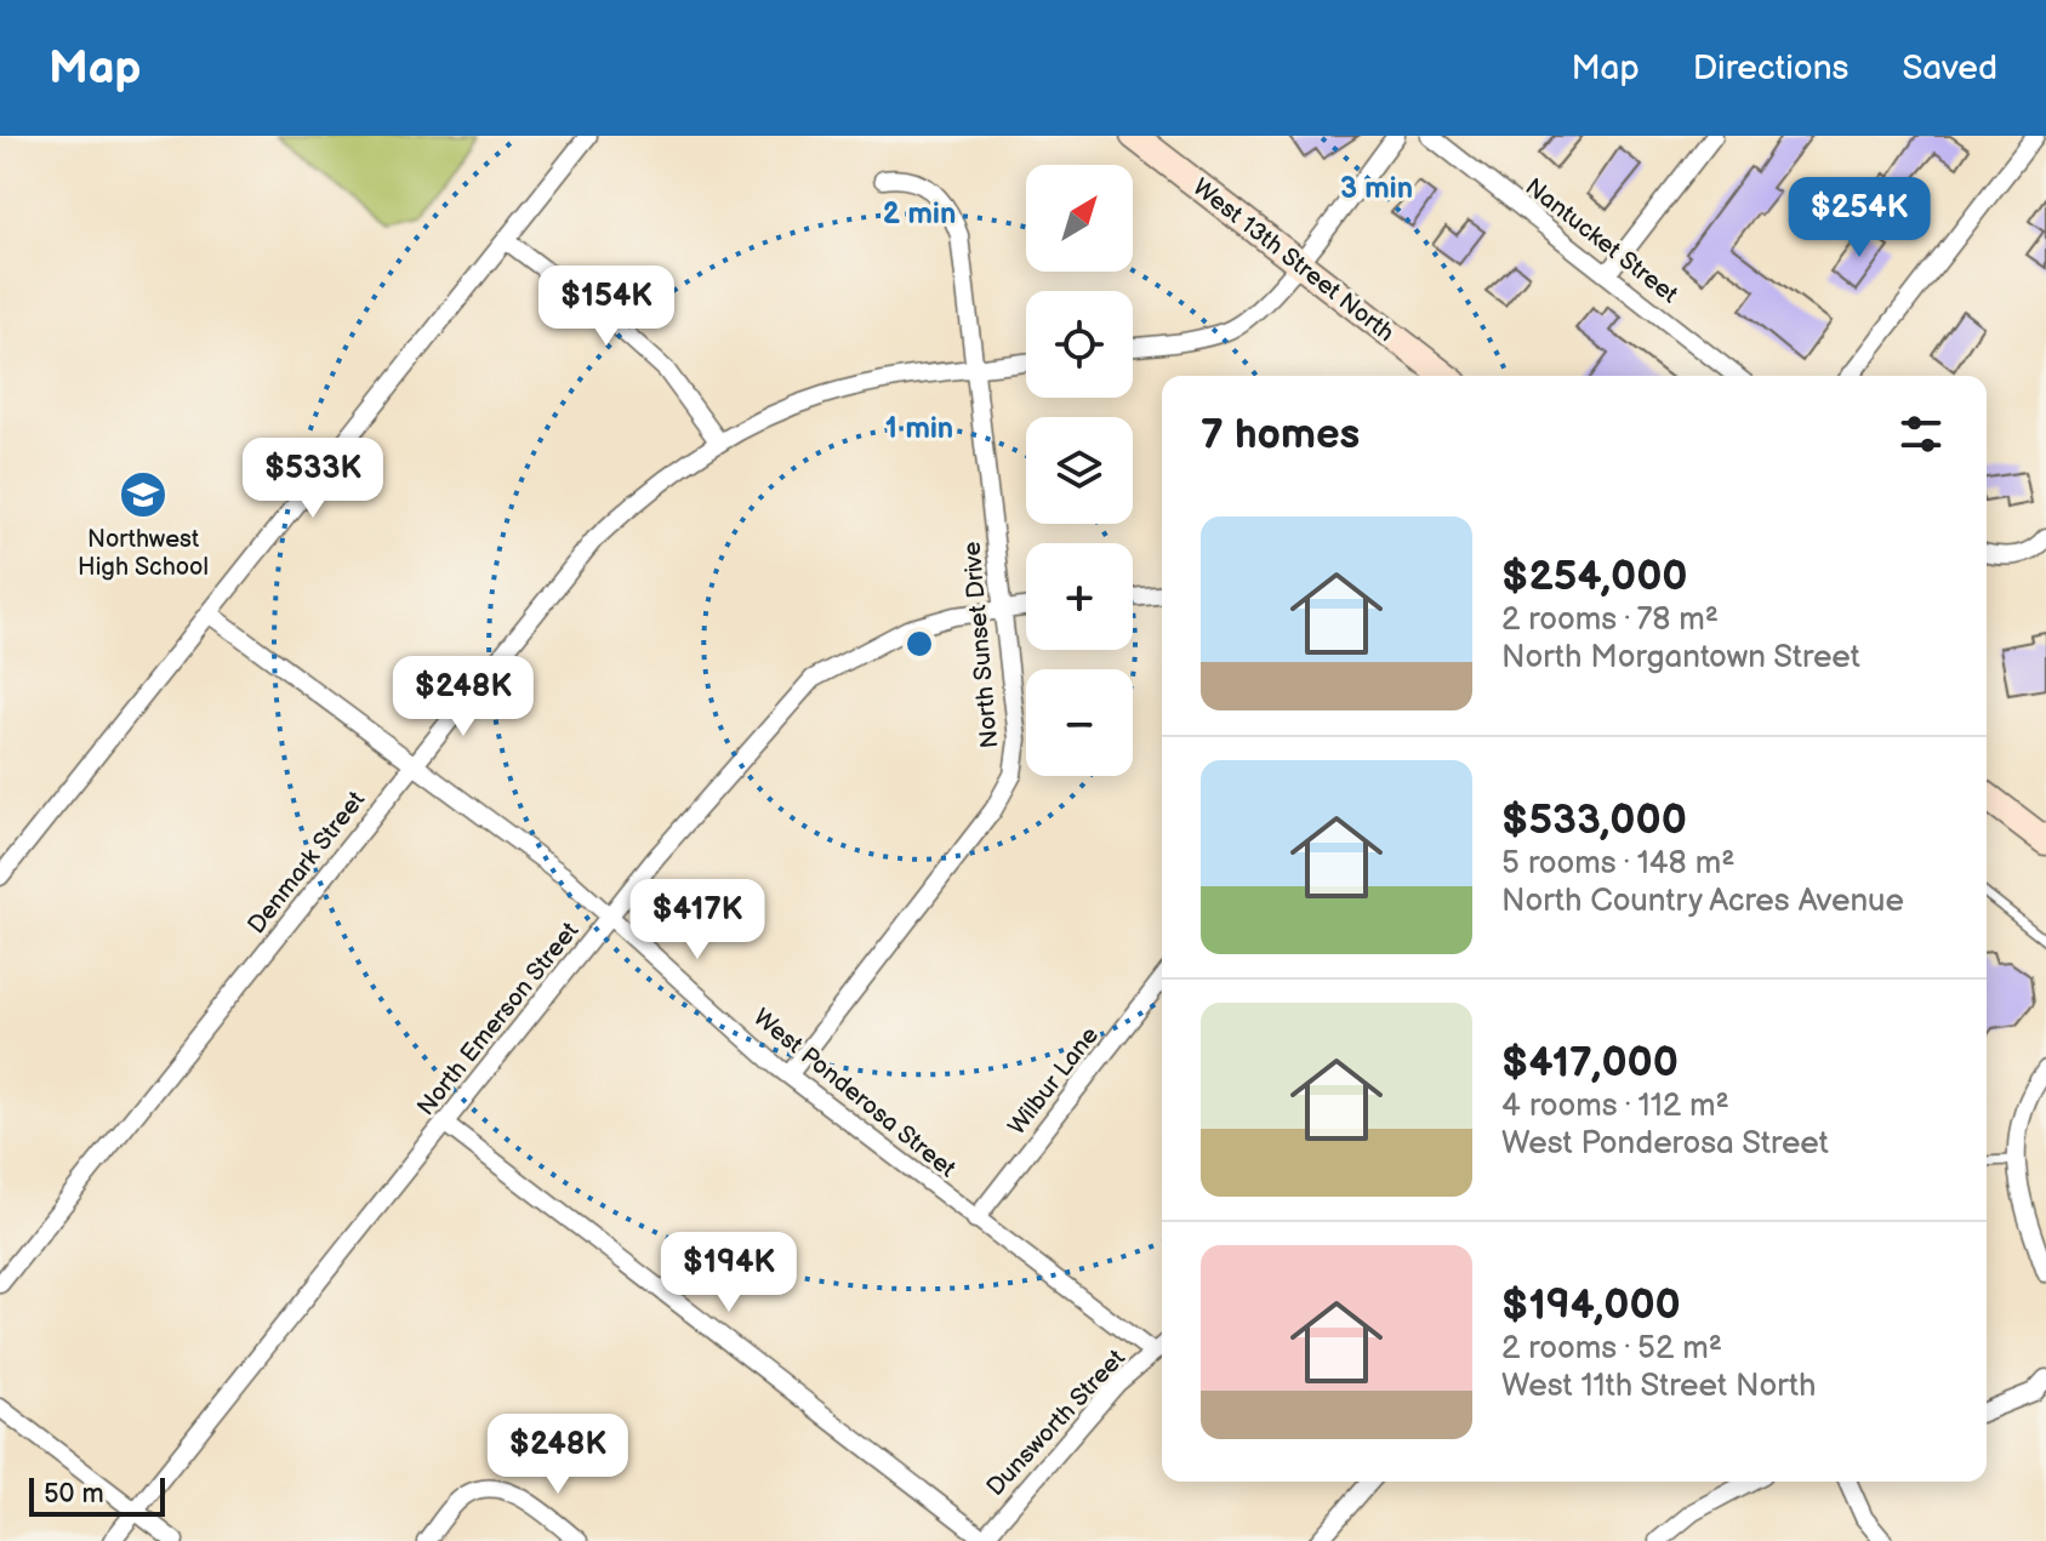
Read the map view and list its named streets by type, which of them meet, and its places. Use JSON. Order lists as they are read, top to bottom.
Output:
{
  "streets": {
    "street": [
      "Nantucket Street",
      "West 13th Street North",
      "North Sunset Drive",
      "Denmark Street",
      "North Emerson Street",
      "Wilbur Lane",
      "West Ponderosa Street",
      "Dunsworth Street"
    ]
  },
  "crossings": [
    ["North Sunset Drive", "Denmark Street"],
    ["North Sunset Drive", "North Emerson Street"],
    ["North Sunset Drive", "West Ponderosa Street"],
    ["Denmark Street", "West Ponderosa Street"],
    ["North Emerson Street", "West Ponderosa Street"],
    ["Wilbur Lane", "West Ponderosa Street"],
    ["West Ponderosa Street", "Dunsworth Street"]
  ],
  "places": {
    "school or university": ["Northwest High School"]
  },
  "scale_bar": "50 m",
  "north": "top right",
  "page": {
    "header": "Map",
    "nav": ["Map", "Directions", "Saved"],
    "map_buttons": ["+", "−"],
    "price": [
      "$254K",
      "$154K",
      "$533K",
      "$248K",
      "$417K",
      "$194K",
      "$248K"
    ],
    "heading": "7 homes",
    "list": [
      {
        "name": "$254,000",
        "note": "2 rooms · 78 m² · North Morgantown Street"
      },
      {
        "name": "$533,000",
        "note": "5 rooms · 148 m² · North Country Acres Avenue"
      },
      {
        "name": "$417,000",
        "note": "4 rooms · 112 m² · West Ponderosa Street"
      },
      {
        "name": "$194,000",
        "note": "2 rooms · 52 m² · West 11th Street North"
      }
    ],
    "scale": "50 m"
  },
  "rings": ["3 min", "2 min", "1 min"]
}
